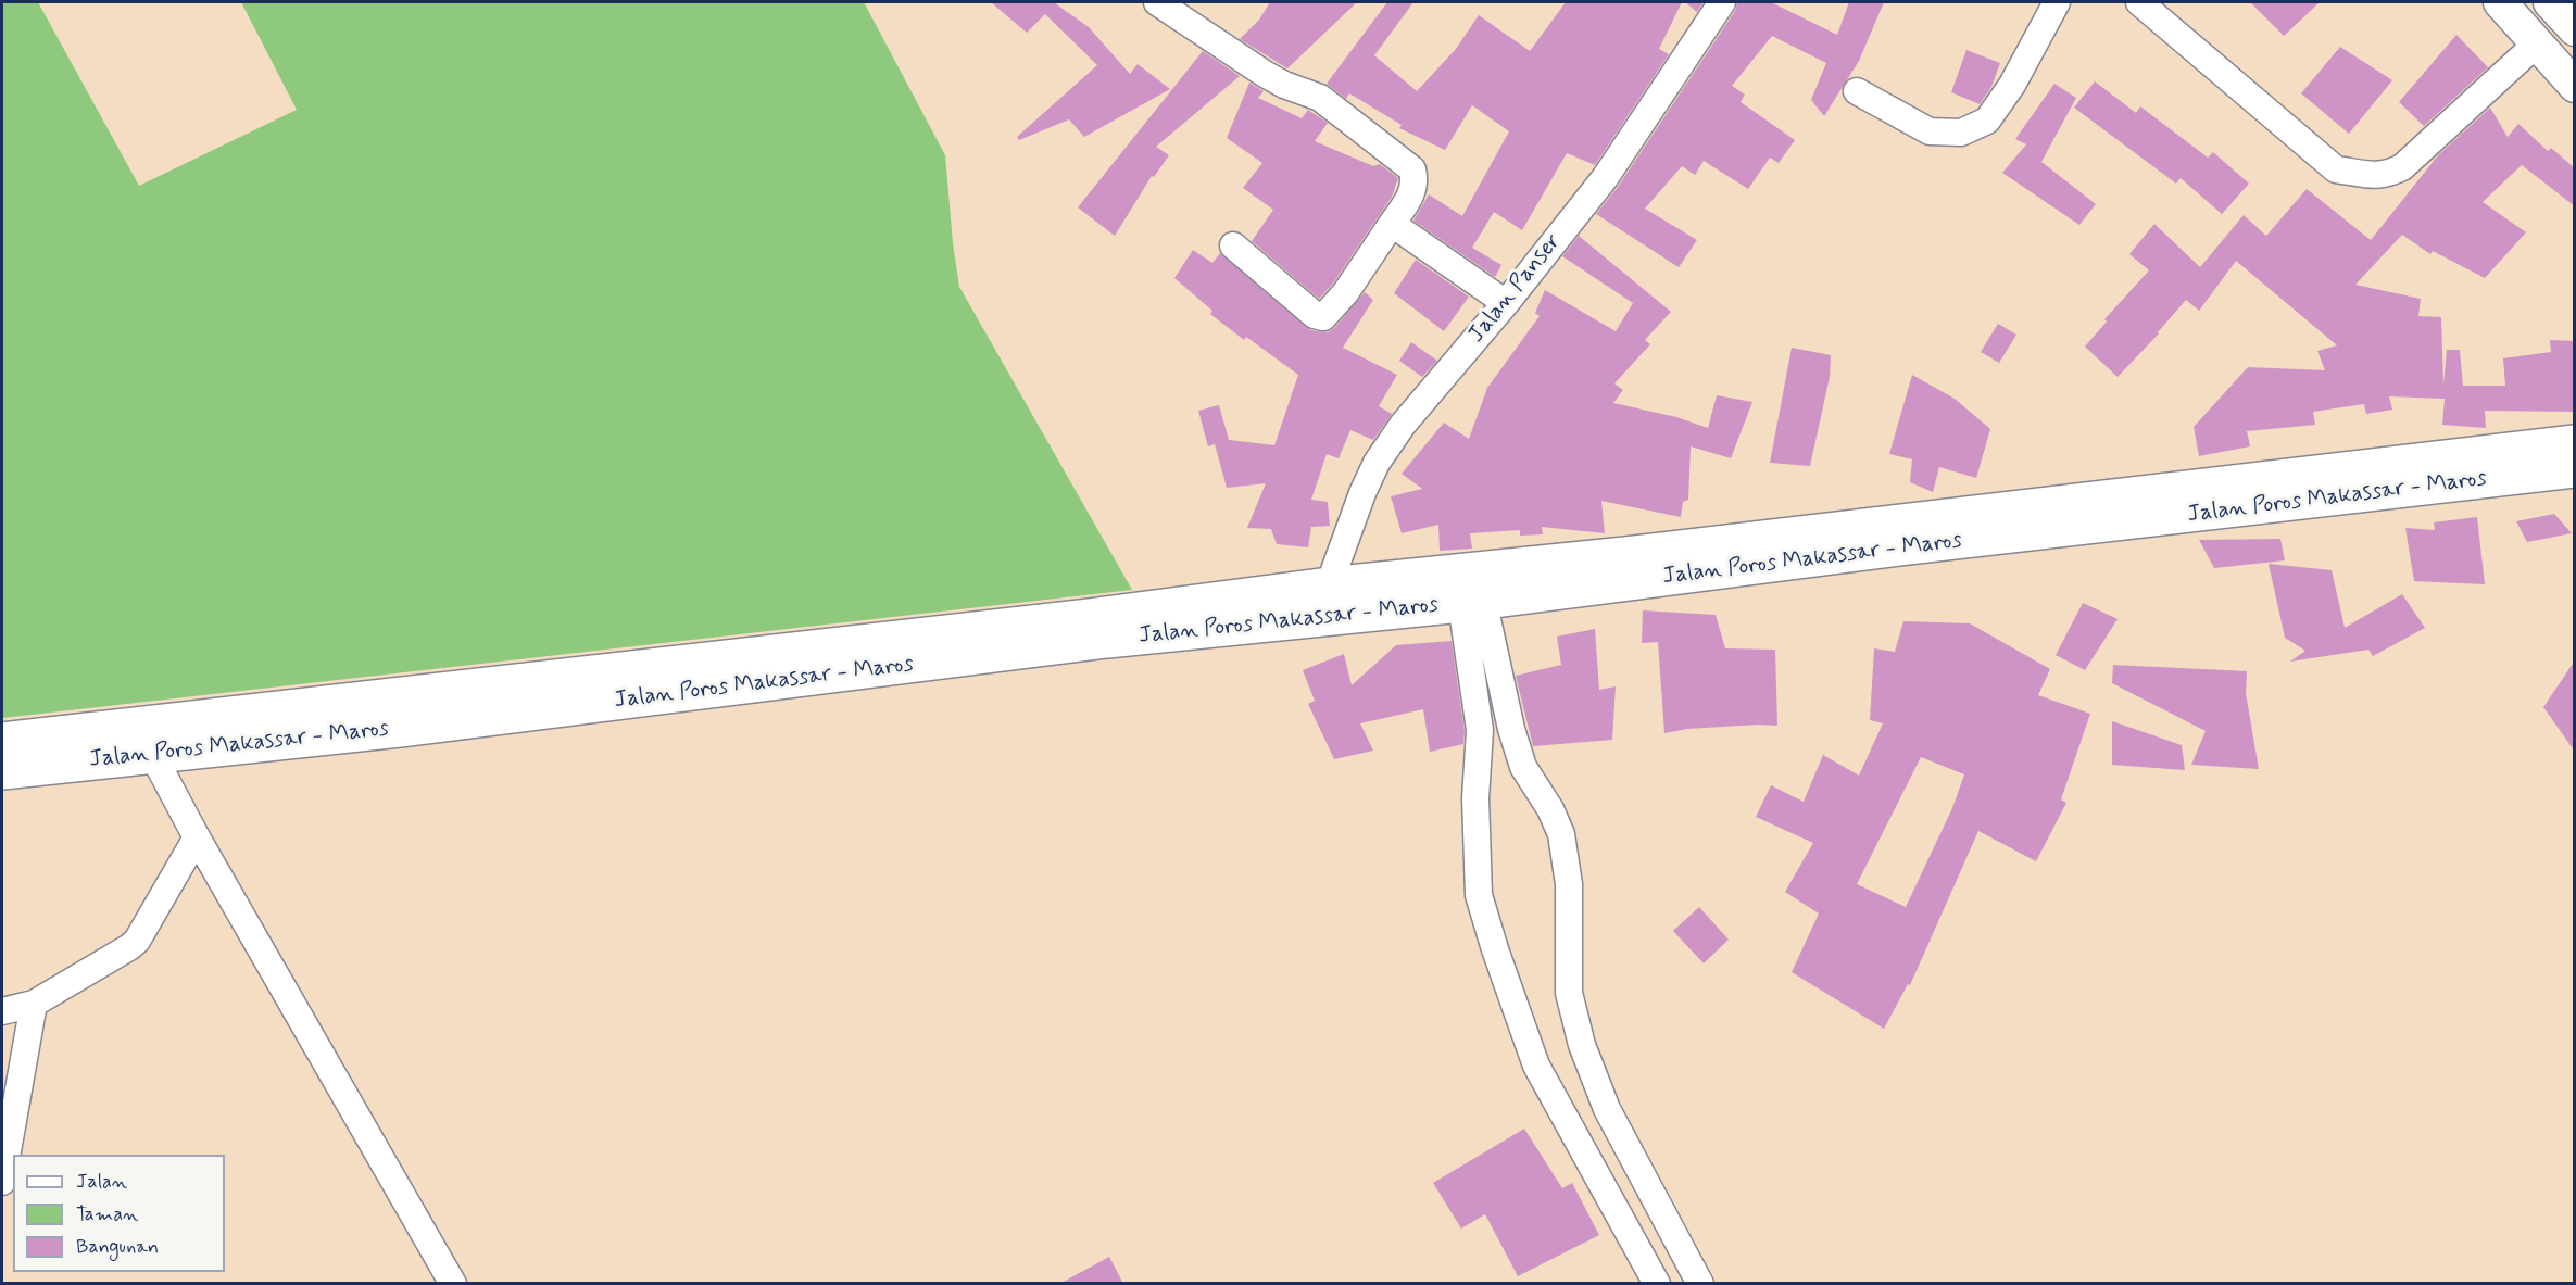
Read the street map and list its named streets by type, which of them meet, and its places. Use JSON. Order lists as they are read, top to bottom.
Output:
{
  "streets": {
    "highway": ["Jalan Poros Makassar - Maros"],
    "street": ["Jalan Panser"]
  },
  "crossings": [
    ["Jalan Panser", "Jalan Poros Makassar - Maros"]
  ],
  "legend": ["Jalan", "Taman", "Bangunan"]
}
